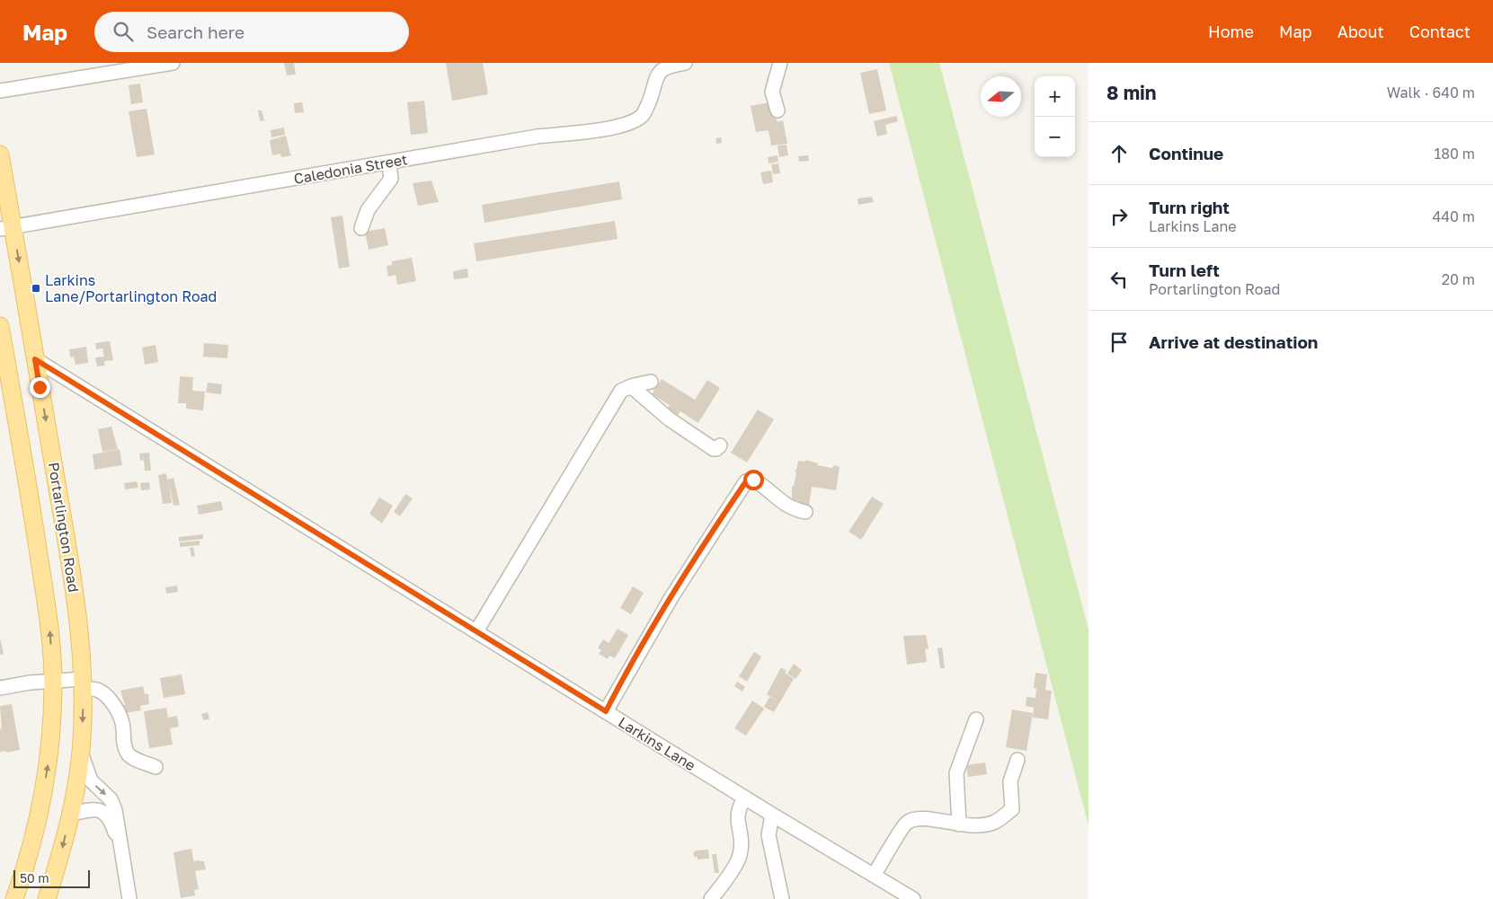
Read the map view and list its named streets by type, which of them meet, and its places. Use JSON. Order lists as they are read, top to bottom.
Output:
{
  "streets": {
    "main road": ["Portarlington Road"],
    "street": ["Caledonia Street", "Larkins Lane"]
  },
  "crossings": [
    ["Caledonia Street", "Portarlington Road"],
    ["Portarlington Road", "Larkins Lane"]
  ],
  "places": {
    "transit": ["Larkins Lane/Portarlington Road"]
  },
  "scale_bar": "50 m",
  "north": "left",
  "page": {
    "header": "Map",
    "search": "Search here",
    "nav": [
      "Home",
      "Map",
      "About",
      "Contact"
    ],
    "heading": ["8 min", "Walk · 640 m"],
    "map_buttons": ["+", "−"],
    "list": [
      ["Continue", "180 m"],
      ["Turn right", "Larkins Lane", "440 m"],
      ["Turn left", "Portarlington Road", "20 m"],
      "Arrive at destination"
    ],
    "scale": "50 m"
  }
}
